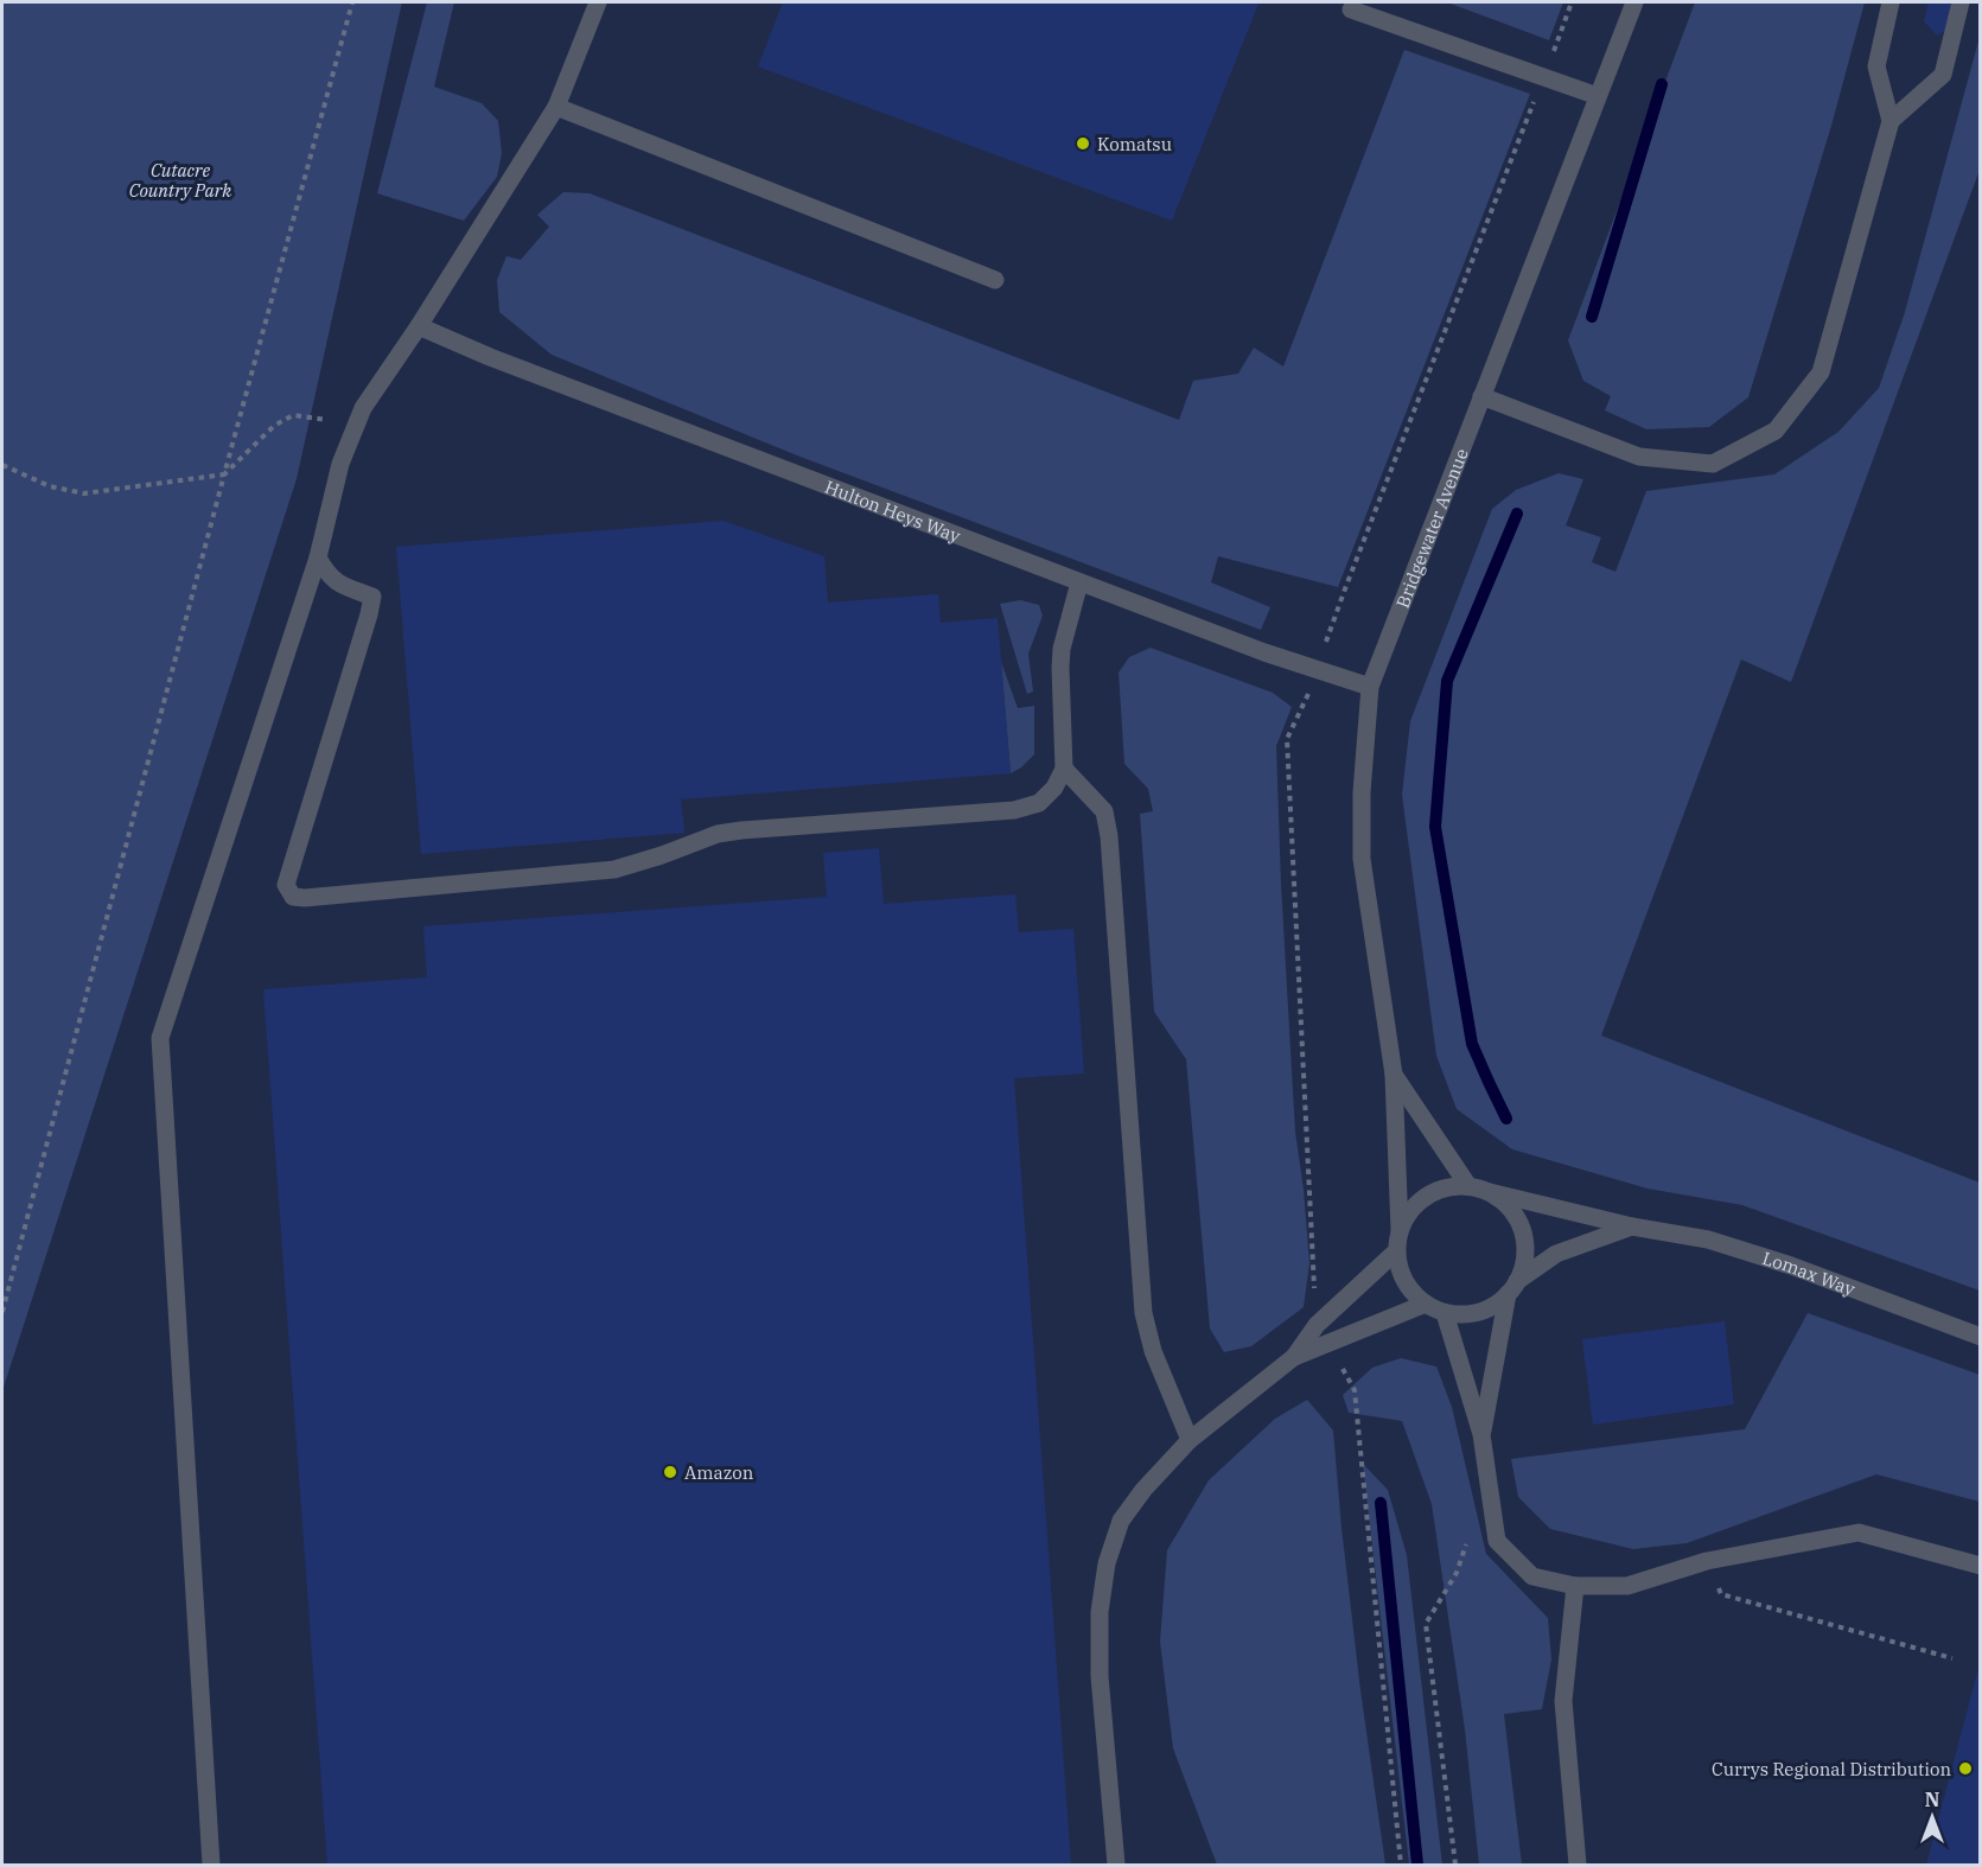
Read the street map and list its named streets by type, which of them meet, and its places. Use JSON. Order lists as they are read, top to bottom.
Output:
{
  "streets": {
    "street": ["Hulton Heys Way", "Bridgewater Avenue", "Lomax Way"]
  },
  "crossings": [
    ["Hulton Heys Way", "Bridgewater Avenue"],
    ["Bridgewater Avenue", "Lomax Way"]
  ],
  "parks": ["Cutacre Country Park"],
  "places": ["Komatsu", "Amazon", "Currys Regional Distribution"],
  "north": "top"
}
